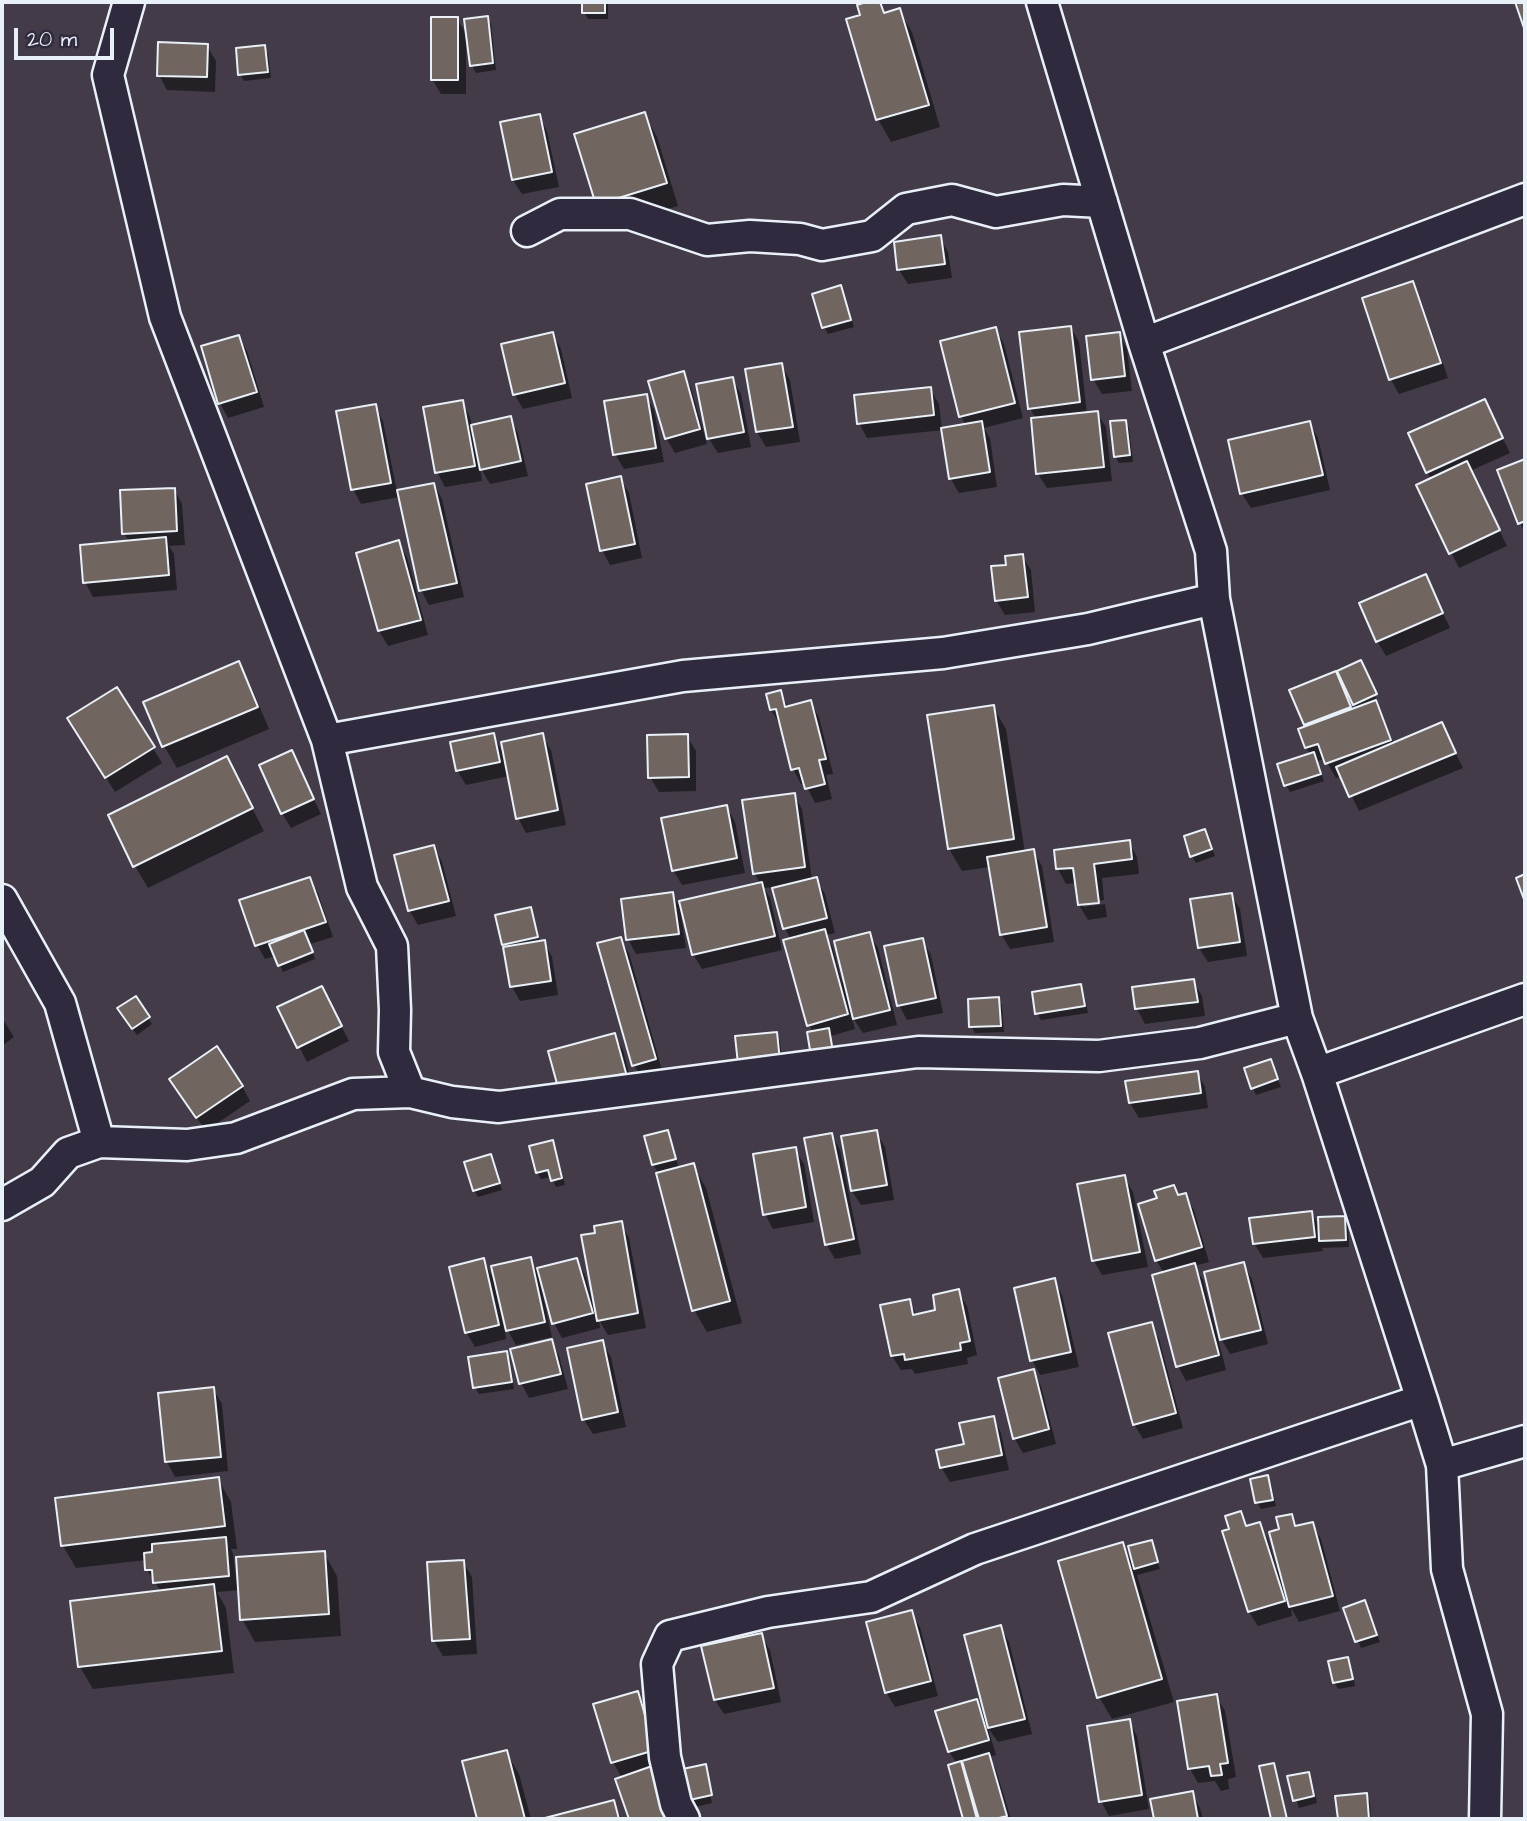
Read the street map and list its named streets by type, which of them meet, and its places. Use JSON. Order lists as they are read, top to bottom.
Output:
{
  "scale_bar": "20 m"
}
